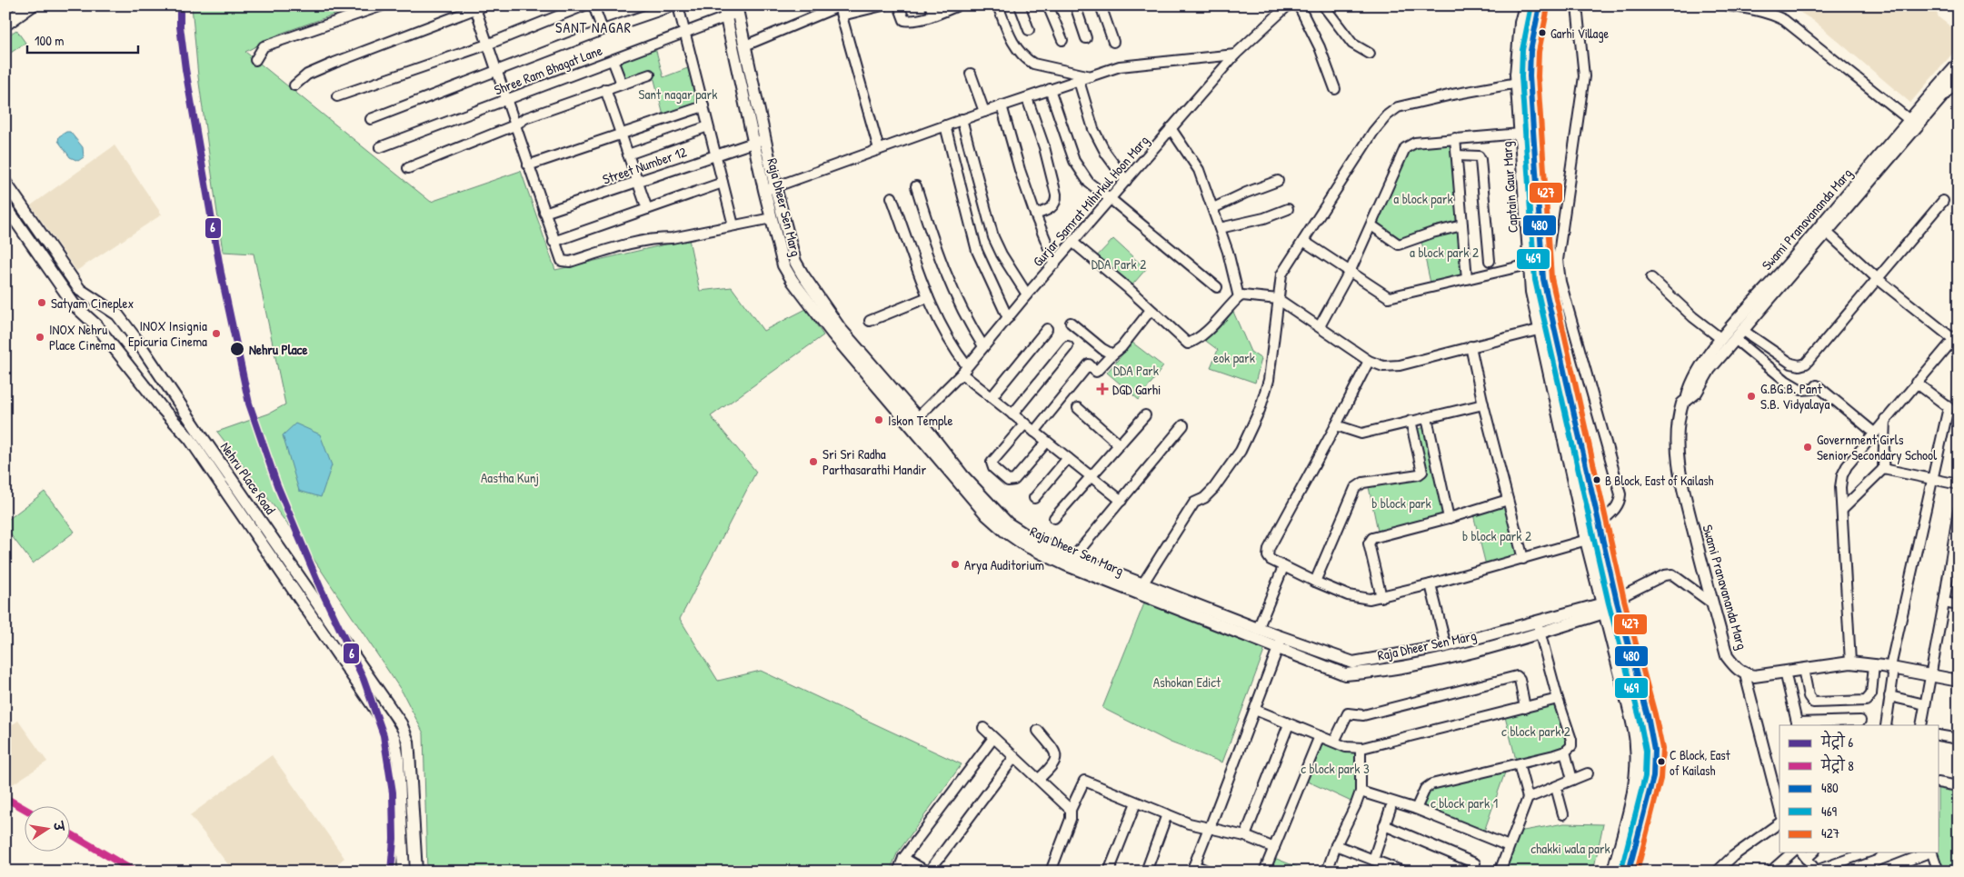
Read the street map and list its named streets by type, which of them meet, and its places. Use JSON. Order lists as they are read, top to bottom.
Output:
{
  "streets": {
    "main road": ["Captain Gaur Marg"],
    "street": [
      "Shree Ram Bhagat Lane",
      "Street Number 12",
      "Gurjar Samrat Mihirkul Hoon Marg",
      "Raja Dheer Sen Marg",
      "Swami Pranavananda Marg",
      "Nehru Place Road"
    ]
  },
  "crossings": [
    ["Shree Ram Bhagat Lane", "Raja Dheer Sen Marg"],
    ["Street Number 12", "Raja Dheer Sen Marg"],
    ["Captain Gaur Marg", "Raja Dheer Sen Marg"],
    ["Gurjar Samrat Mihirkul Hoon Marg", "Raja Dheer Sen Marg"]
  ],
  "districts": ["SANT NAGAR"],
  "parks": [
    "Sant nagar park",
    "a block park",
    "a block park 2",
    "DDA Park 2",
    "eok park",
    "DDA Park",
    "Aastha Kunj",
    "b block park",
    "b block park 2",
    "Ashokan Edict",
    "c block park 2",
    "c block park 3",
    "c block park 1",
    "chakki wala park"
  ],
  "places": {
    "other": [
      "Garhi Village",
      "Satyam Cineplex",
      "INOX Insignia Epicuria Cinema",
      "INOX Nehru Place Cinema",
      "Nehru Place",
      "G.BG.B. Pant S.B. Vidyalaya",
      "Iskon Temple",
      "Government Girls Senior Secondary School",
      "Sri Sri Radha Parthasarathi Mandir",
      "B Block, East of Kailash",
      "Arya Auditorium",
      "C Block, East of Kailash"
    ],
    "health": ["DGD Garhi"]
  },
  "lines": [
    "metro line 6",
    "transit line 480",
    "transit line 469",
    "transit line 427",
    "metro line 8"
  ],
  "legend": [
    "मेट्रो 6",
    "मेट्रो 8",
    "480",
    "469",
    "427"
  ],
  "scale_bar": "100 m",
  "north": "right"
}
